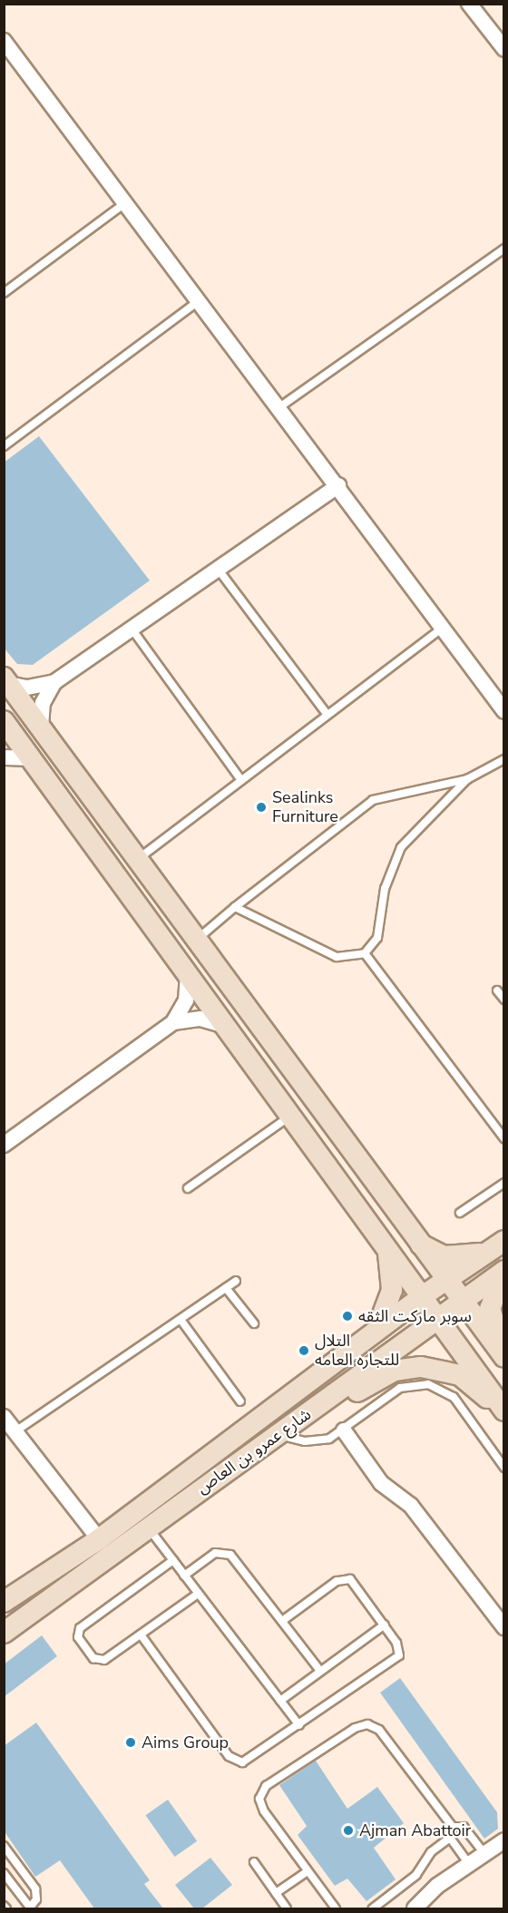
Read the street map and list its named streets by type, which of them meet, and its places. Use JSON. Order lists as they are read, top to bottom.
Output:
{
  "streets": {
    "main road": ["شارع عمرو بن العاص"]
  },
  "places": [
    "Sealinks Furniture",
    "سوبر ماركت الثقه",
    "التلال للتجاره العامه",
    "Aims Group",
    "Ajman Abattoir"
  ]
}
